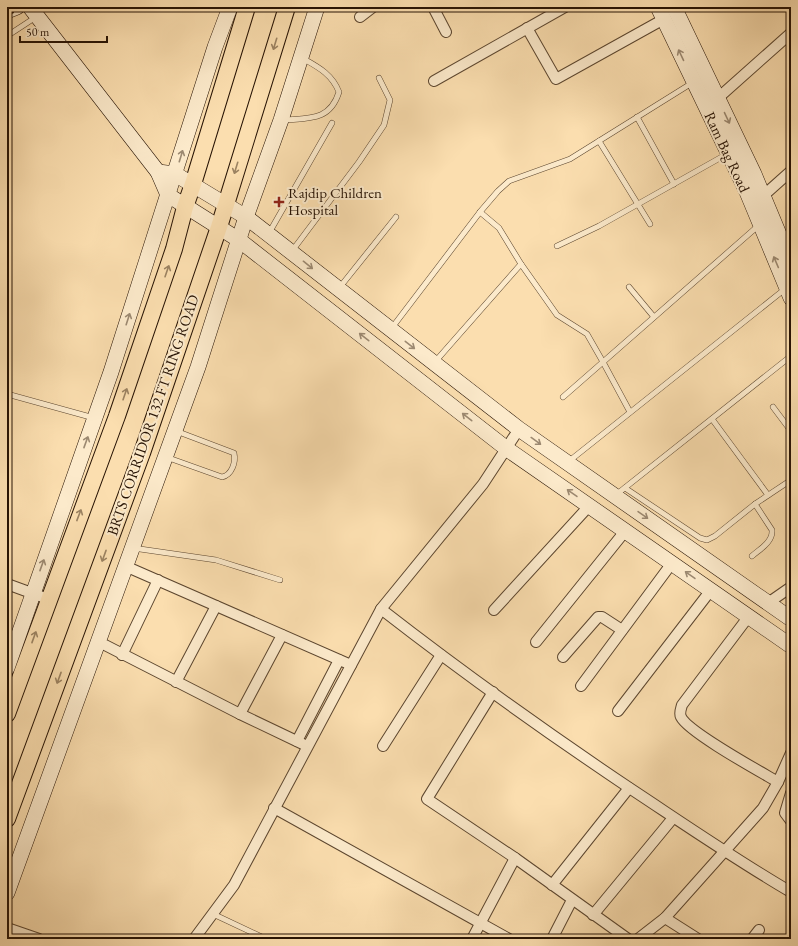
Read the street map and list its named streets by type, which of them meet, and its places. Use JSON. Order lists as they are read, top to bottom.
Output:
{
  "streets": {
    "main road": ["BRTS CORRIDOR 132 FT RING ROAD"],
    "street": ["Ram Bag Road"]
  },
  "places": {
    "health": ["Rajdip Children Hospital"]
  },
  "scale_bar": "50 m"
}
